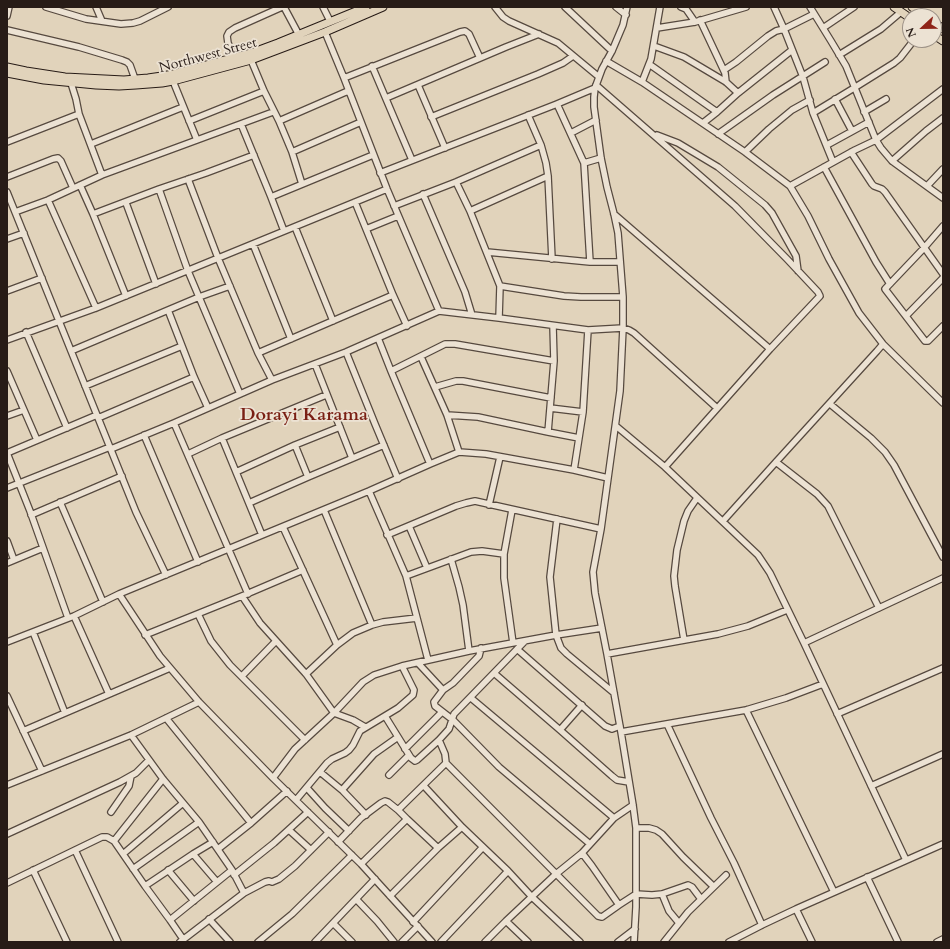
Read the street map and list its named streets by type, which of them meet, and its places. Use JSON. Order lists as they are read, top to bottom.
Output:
{
  "streets": {
    "main road": ["Northwest Street"]
  },
  "districts": ["Dorayi Karama"],
  "north": "left"
}
